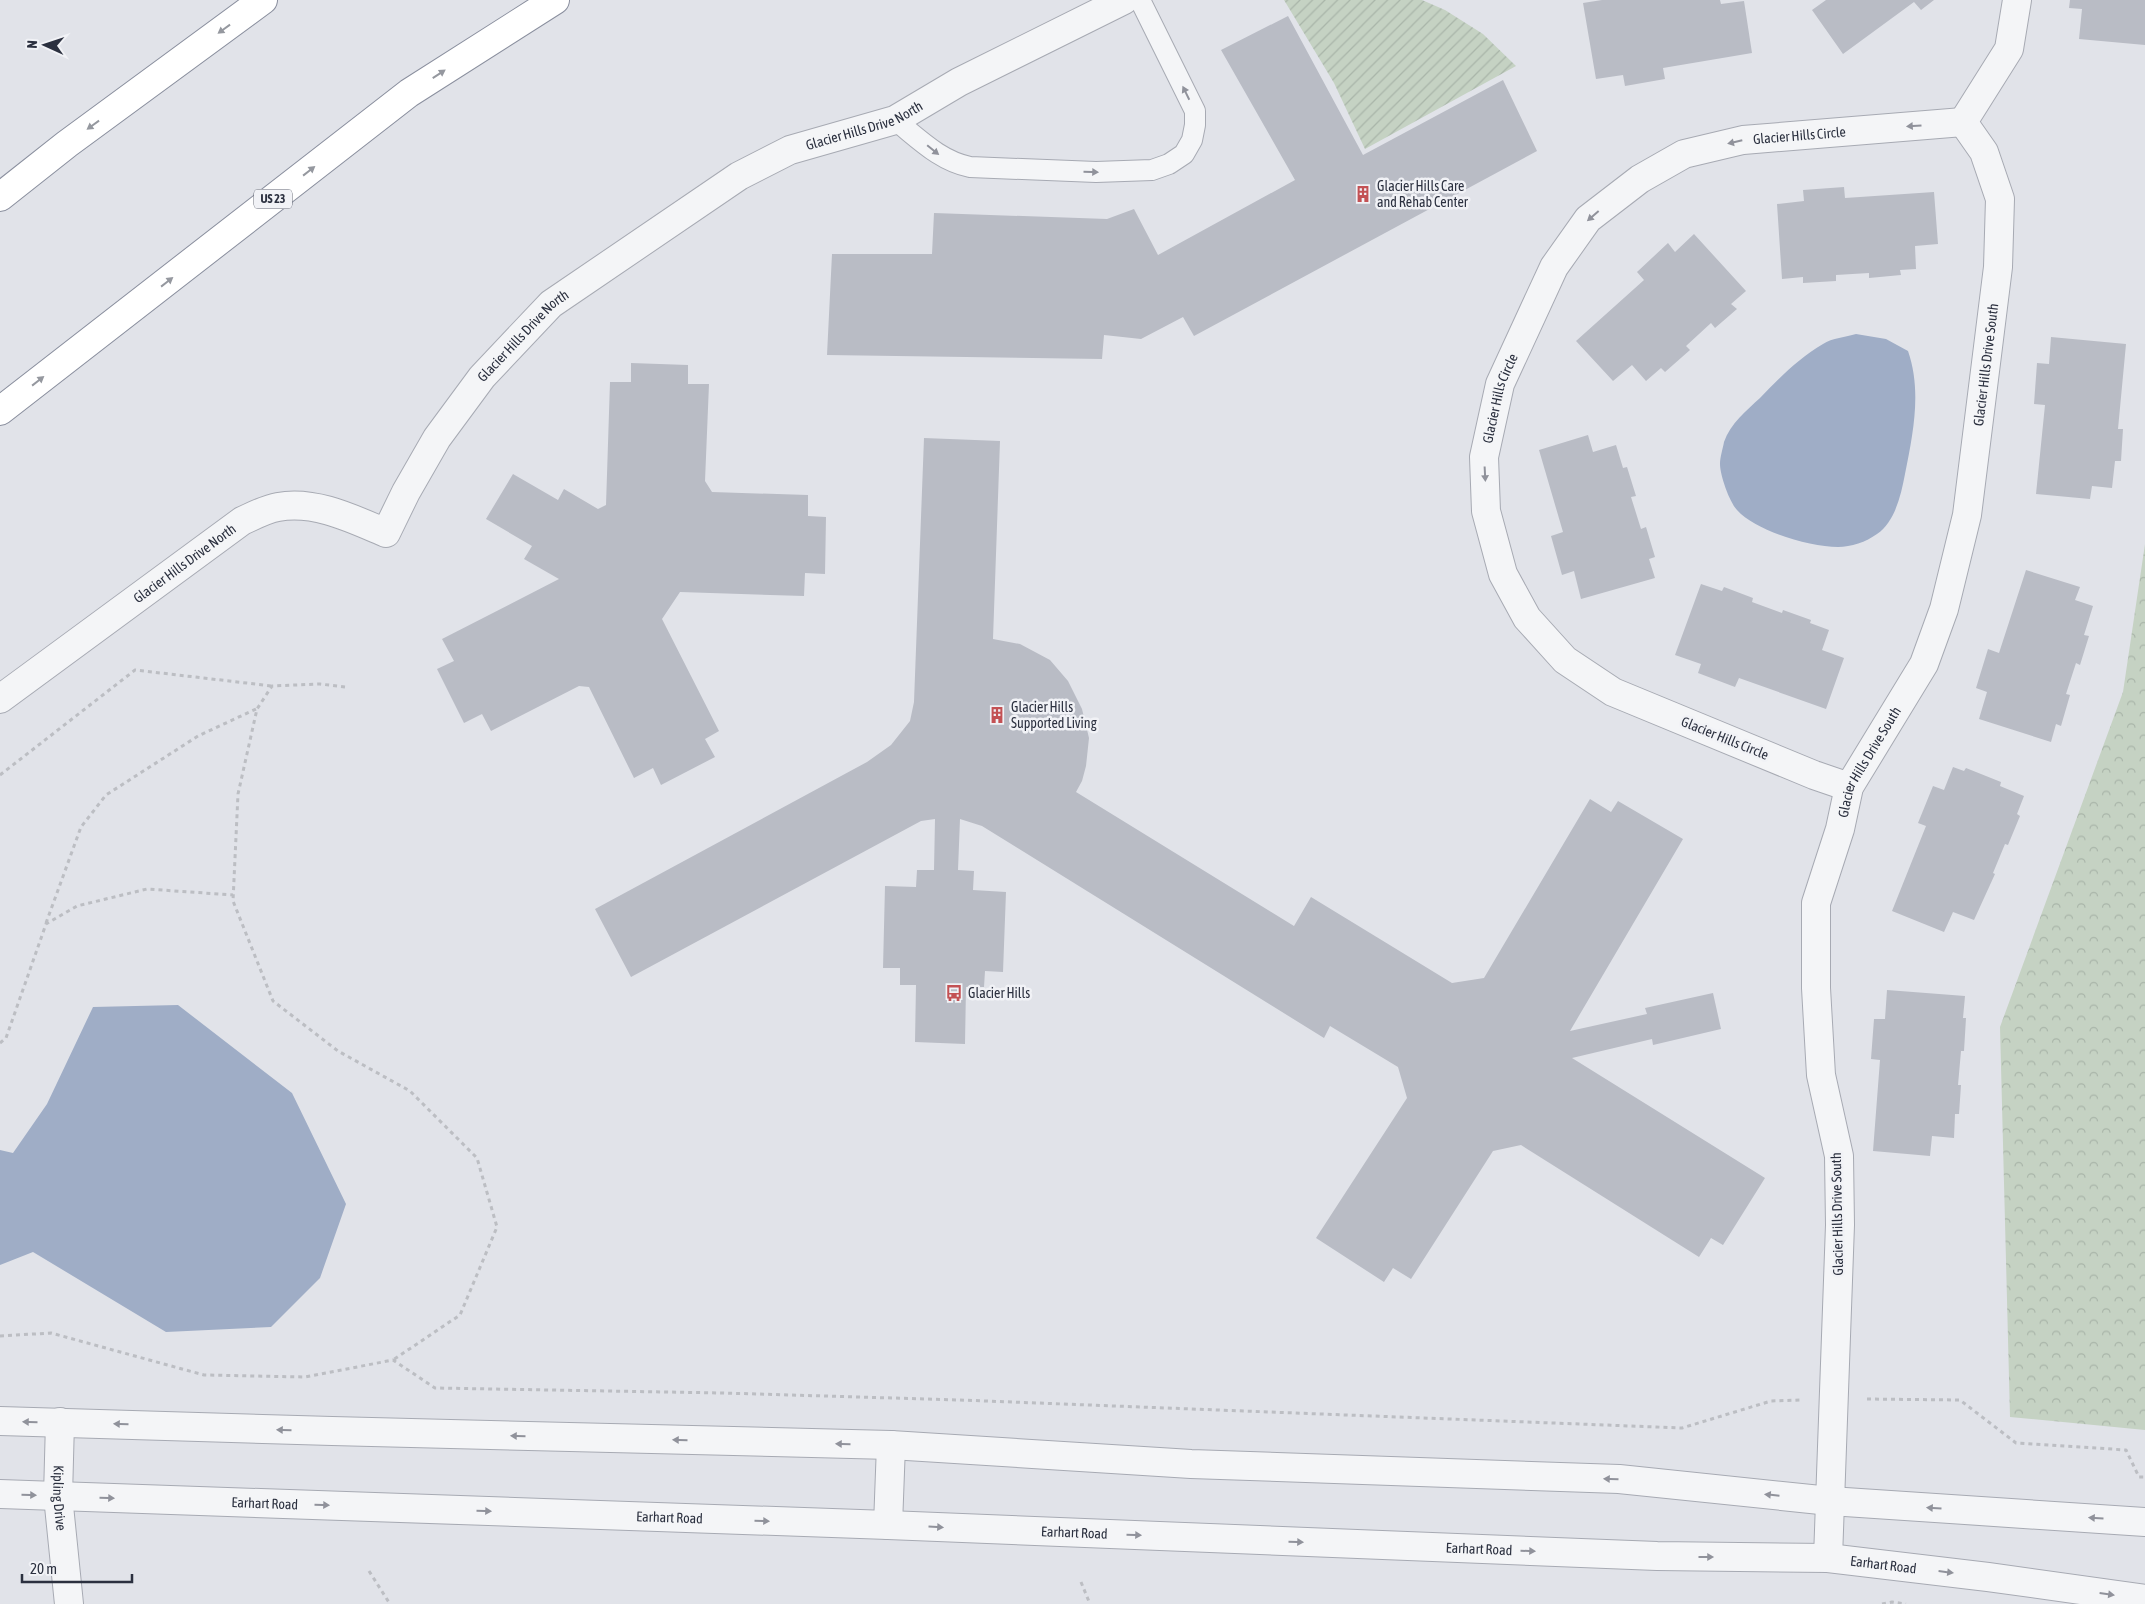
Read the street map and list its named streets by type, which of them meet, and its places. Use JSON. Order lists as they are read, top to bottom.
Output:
{
  "streets": {
    "highway": ["US 23"],
    "street": [
      "Glacier Hills Drive North",
      "Glacier Hills Circle",
      "Glacier Hills Drive South",
      "Kipling Drive",
      "Earhart Road"
    ]
  },
  "crossings": [
    ["Glacier Hills Circle", "Glacier Hills Drive South"],
    ["Glacier Hills Drive South", "Earhart Road"],
    ["Kipling Drive", "Earhart Road"]
  ],
  "places": {
    "building": ["Glacier Hills Care and Rehab Center", "Glacier Hills Supported Living"],
    "bus stop": ["Glacier Hills"]
  },
  "scale_bar": "20 m",
  "north": "left"
}
